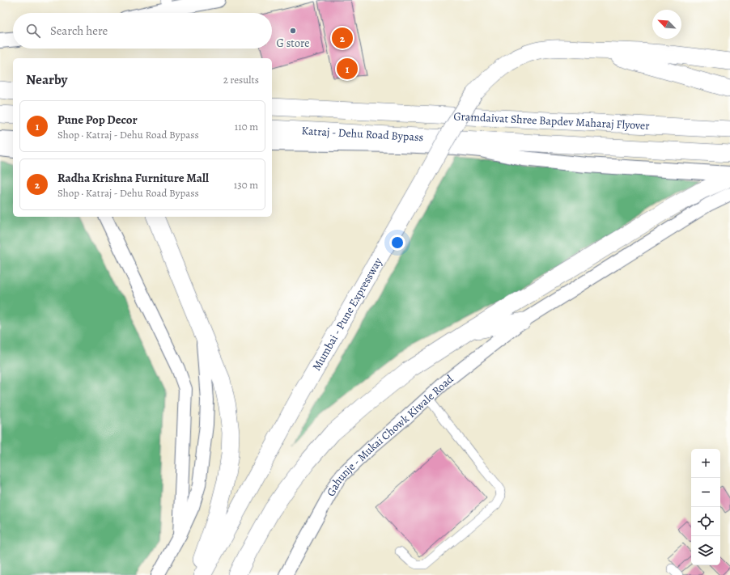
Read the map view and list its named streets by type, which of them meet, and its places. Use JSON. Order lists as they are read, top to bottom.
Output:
{
  "streets": {
    "highway": ["Gramdaivat Shree Bapdev Maharaj Flyover", "Katraj - Dehu Road Bypass", "Mumbai - Pune Expressway"],
    "street": ["Gahunje - Mukai Chowk Kiwale Road"]
  },
  "crossings": [
    ["Gramdaivat Shree Bapdev Maharaj Flyover", "Katraj - Dehu Road Bypass"]
  ],
  "places": ["G store"],
  "north": "top left",
  "page": {
    "search": "Search here",
    "pins": ["2", "1"],
    "heading": ["Nearby", "2 results"],
    "list": [
      {
        "mark": "1",
        "name": "Pune Pop Decor",
        "note": "Shop · Katraj - Dehu Road Bypass",
        "value": "110 m"
      },
      {
        "mark": "2",
        "name": "Radha Krishna Furniture Mall",
        "note": "Shop · Katraj - Dehu Road Bypass",
        "value": "130 m"
      }
    ],
    "map_buttons": ["+", "−"]
  }
}
